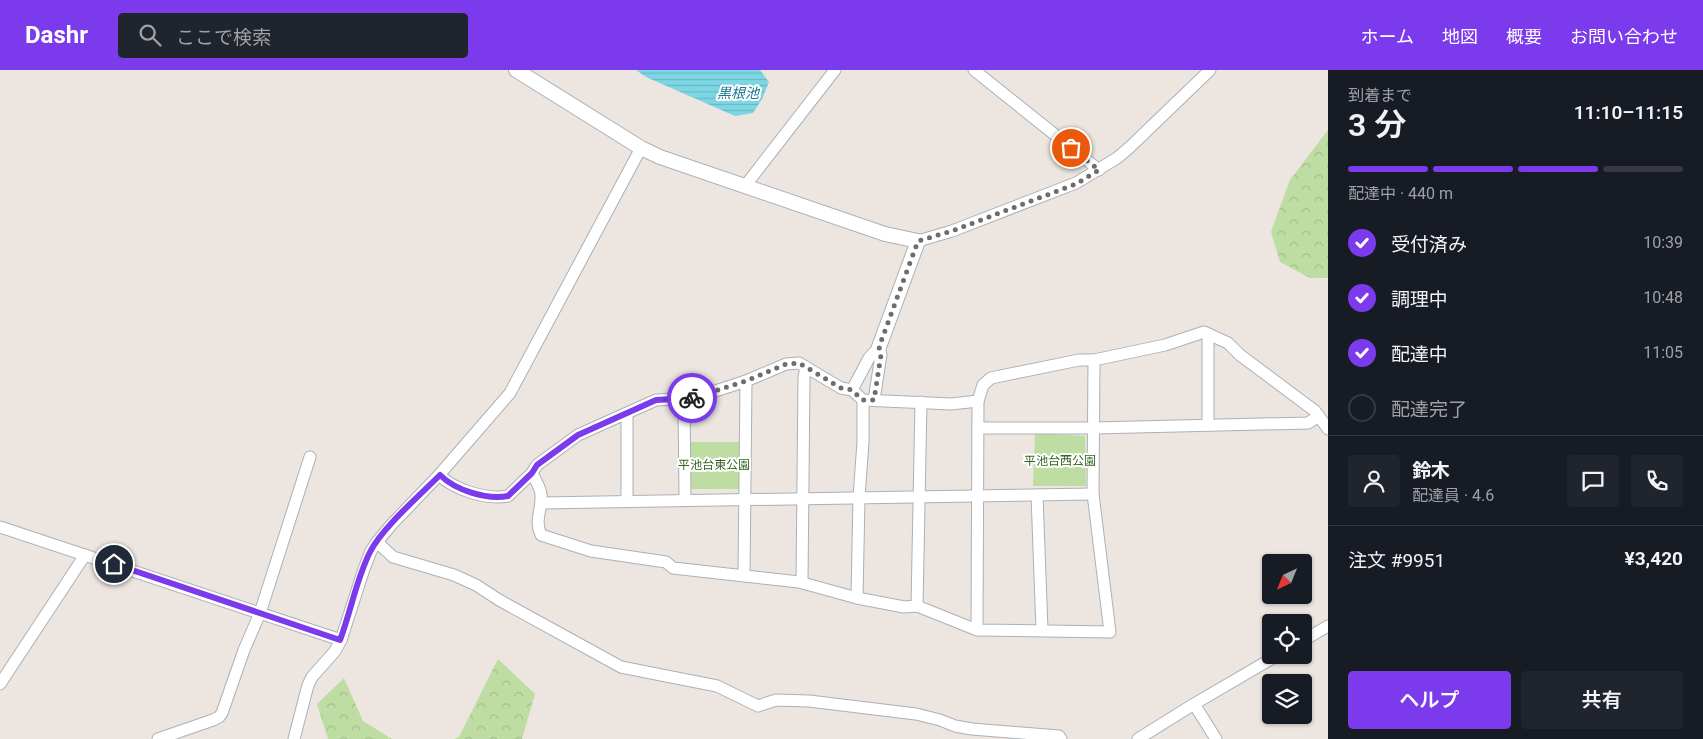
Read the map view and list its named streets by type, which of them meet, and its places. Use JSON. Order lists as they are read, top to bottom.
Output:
{
  "water": ["黒根池"],
  "parks": ["平池台西公園", "平池台東公園"],
  "north": "bottom left",
  "page": {
    "header": "Dashr",
    "search": "ここで検索",
    "nav": [
      "ホーム",
      "地図",
      "概要",
      "お問い合わせ"
    ],
    "heading": ["3 分", "到着まで", "11:10–11:15"],
    "panel": [
      "鈴木",
      "配達員 · 4.6",
      "注文 #9951",
      "¥3,420"
    ],
    "bar": "配達中 · 440 m",
    "list": [
      ["受付済み", "10:39"],
      ["調理中", "10:48"],
      ["配達中", "11:05"],
      "配達完了"
    ],
    "buttons": ["ヘルプ", "共有"]
  }
}
